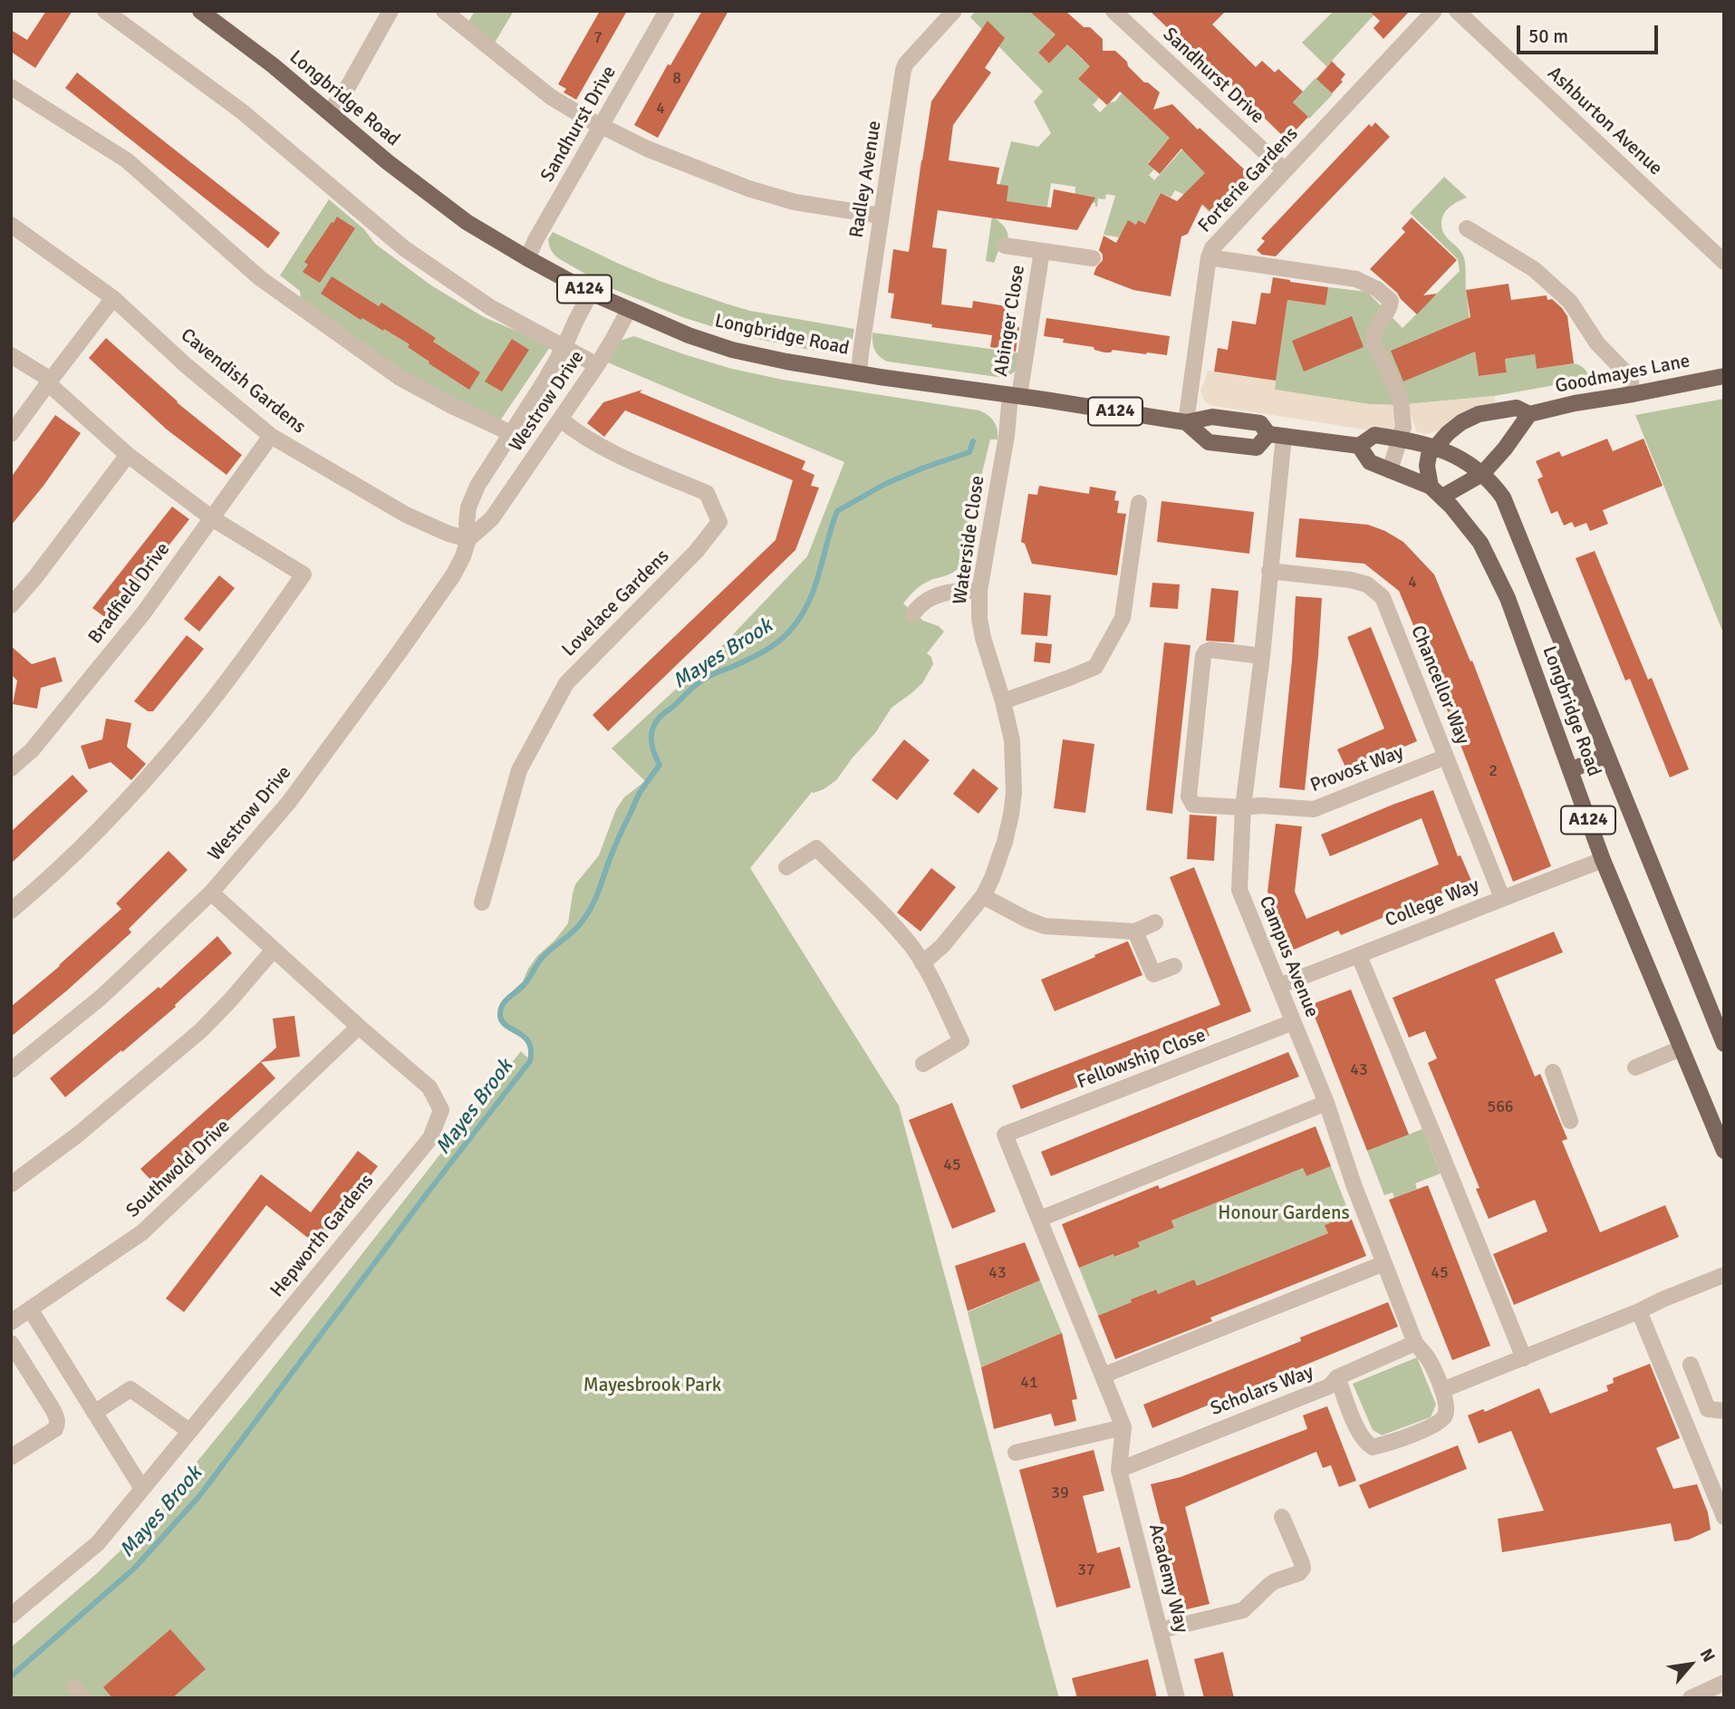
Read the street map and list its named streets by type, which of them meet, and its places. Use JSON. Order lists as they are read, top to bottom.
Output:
{
  "streets": {
    "main road": ["Longbridge Road", "A124", "Goodmayes Lane"],
    "street": [
      "Sandhurst Drive",
      "Ashburton Avenue",
      "Radley Avenue",
      "Forterie Gardens",
      "Abinger Close",
      "Cavendish Gardens",
      "Westrow Drive",
      "Waterside Close",
      "Bradfield Drive",
      "Lovelace Gardens",
      "Chancellor Way",
      "Provost Way",
      "College Way",
      "Campus Avenue",
      "Fellowship Close",
      "Southwold Drive",
      "Hepworth Gardens",
      "Scholars Way",
      "Academy Way"
    ]
  },
  "crossings": [
    ["Sandhurst Drive", "Longbridge Road"],
    ["Sandhurst Drive", "Forterie Gardens"],
    ["Longbridge Road", "Radley Avenue"],
    ["Longbridge Road", "Forterie Gardens"],
    ["Longbridge Road", "Abinger Close"],
    ["Longbridge Road", "Goodmayes Lane"],
    ["Longbridge Road", "Westrow Drive"],
    ["Longbridge Road", "Waterside Close"],
    ["Longbridge Road", "College Way"],
    ["Longbridge Road", "Campus Avenue"],
    ["Abinger Close", "Waterside Close"],
    ["Cavendish Gardens", "Westrow Drive"],
    ["Cavendish Gardens", "Bradfield Drive"],
    ["Westrow Drive", "Lovelace Gardens"],
    ["Westrow Drive", "Hepworth Gardens"],
    ["Chancellor Way", "Provost Way"],
    ["Chancellor Way", "College Way"],
    ["Chancellor Way", "Campus Avenue"],
    ["Provost Way", "Campus Avenue"],
    ["College Way", "Campus Avenue"],
    ["Campus Avenue", "Fellowship Close"],
    ["Campus Avenue", "Scholars Way"],
    ["Southwold Drive", "Hepworth Gardens"],
    ["Scholars Way", "Academy Way"]
  ],
  "water": ["Mayes Brook"],
  "parks": ["Honour Gardens", "Mayesbrook Park"],
  "house_numbers": [
    "7",
    "8",
    "4",
    "4",
    "2",
    "43",
    "566",
    "45",
    "43",
    "45",
    "41",
    "39",
    "37"
  ],
  "scale_bar": "50 m",
  "north": "top right"
}
